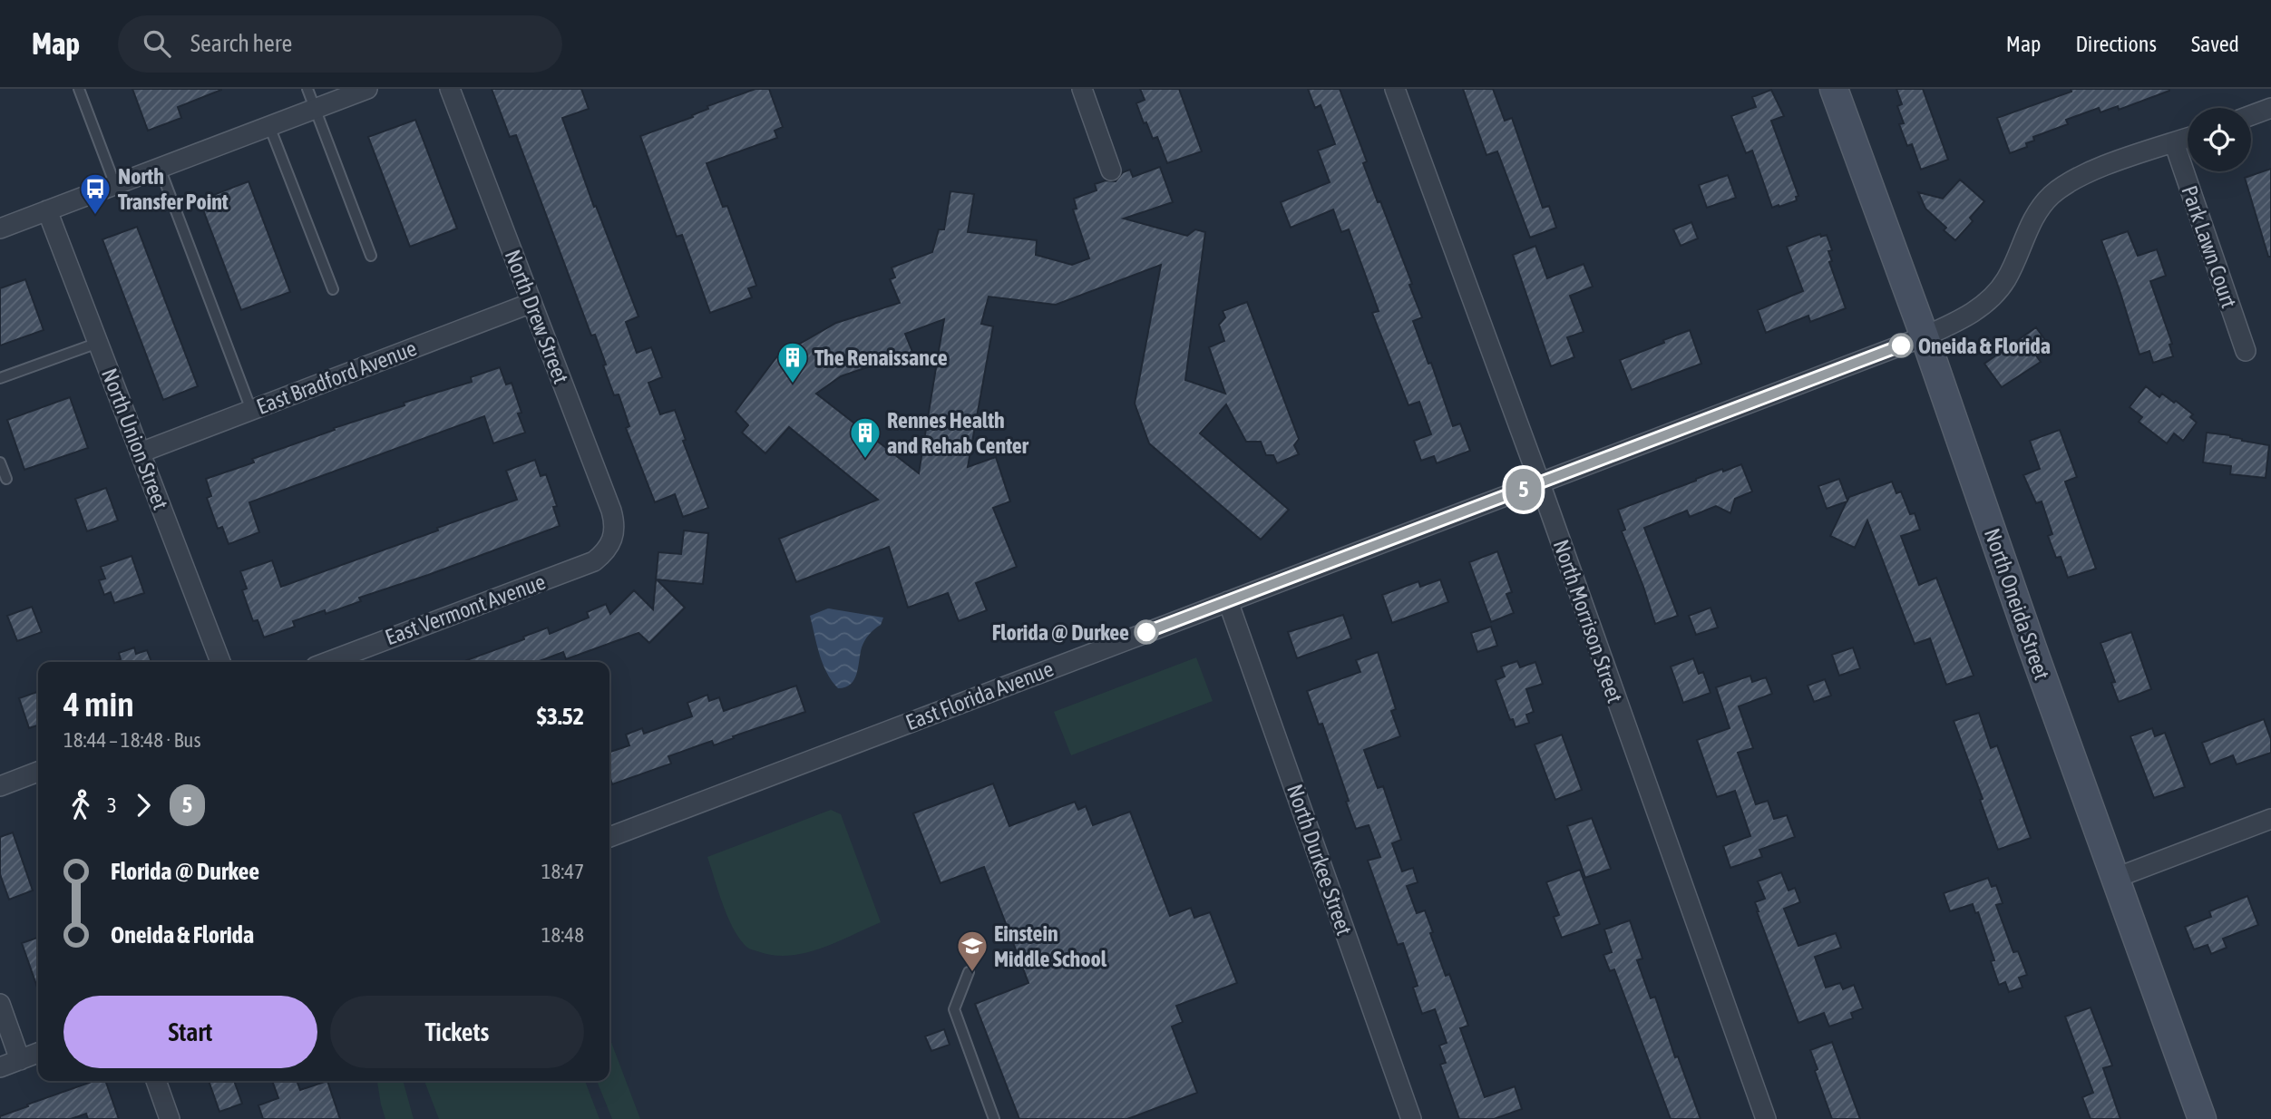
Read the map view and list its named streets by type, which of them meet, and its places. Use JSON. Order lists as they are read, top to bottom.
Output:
{
  "streets": {
    "street": [
      "Park Lawn Court",
      "North Drew Street",
      "East Bradford Avenue",
      "North Union Street",
      "North Oneida Street",
      "East Vermont Avenue",
      "North Morrison Street",
      "East Florida Avenue",
      "North Durkee Street"
    ]
  },
  "crossings": [
    ["Park Lawn Court", "East Florida Avenue"],
    ["North Drew Street", "East Bradford Avenue"],
    ["North Drew Street", "East Vermont Avenue"],
    ["East Bradford Avenue", "North Union Street"],
    ["North Oneida Street", "East Florida Avenue"],
    ["North Morrison Street", "East Florida Avenue"],
    ["East Florida Avenue", "North Durkee Street"]
  ],
  "places": {
    "bus stop": ["North Transfer Point"],
    "other": ["Oneida & Florida", "Florida @ Durkee"],
    "building": ["The Renaissance", "Rennes Health and Rehab Center"],
    "school or university": ["Einstein Middle School"]
  },
  "lines": ["bus line 5"],
  "page": {
    "header": "Map",
    "search": "Search here",
    "nav": ["Map", "Directions", "Saved"],
    "on_map": "5",
    "heading": ["4 min", "18:44 – 18:48 · Bus", "$3.52"],
    "legs": ["3", "5"],
    "list": [
      {
        "name": "Florida @ Durkee",
        "value": "18:47"
      },
      {
        "name": "Oneida & Florida",
        "value": "18:48"
      }
    ],
    "buttons": ["Start", "Tickets"]
  }
}
